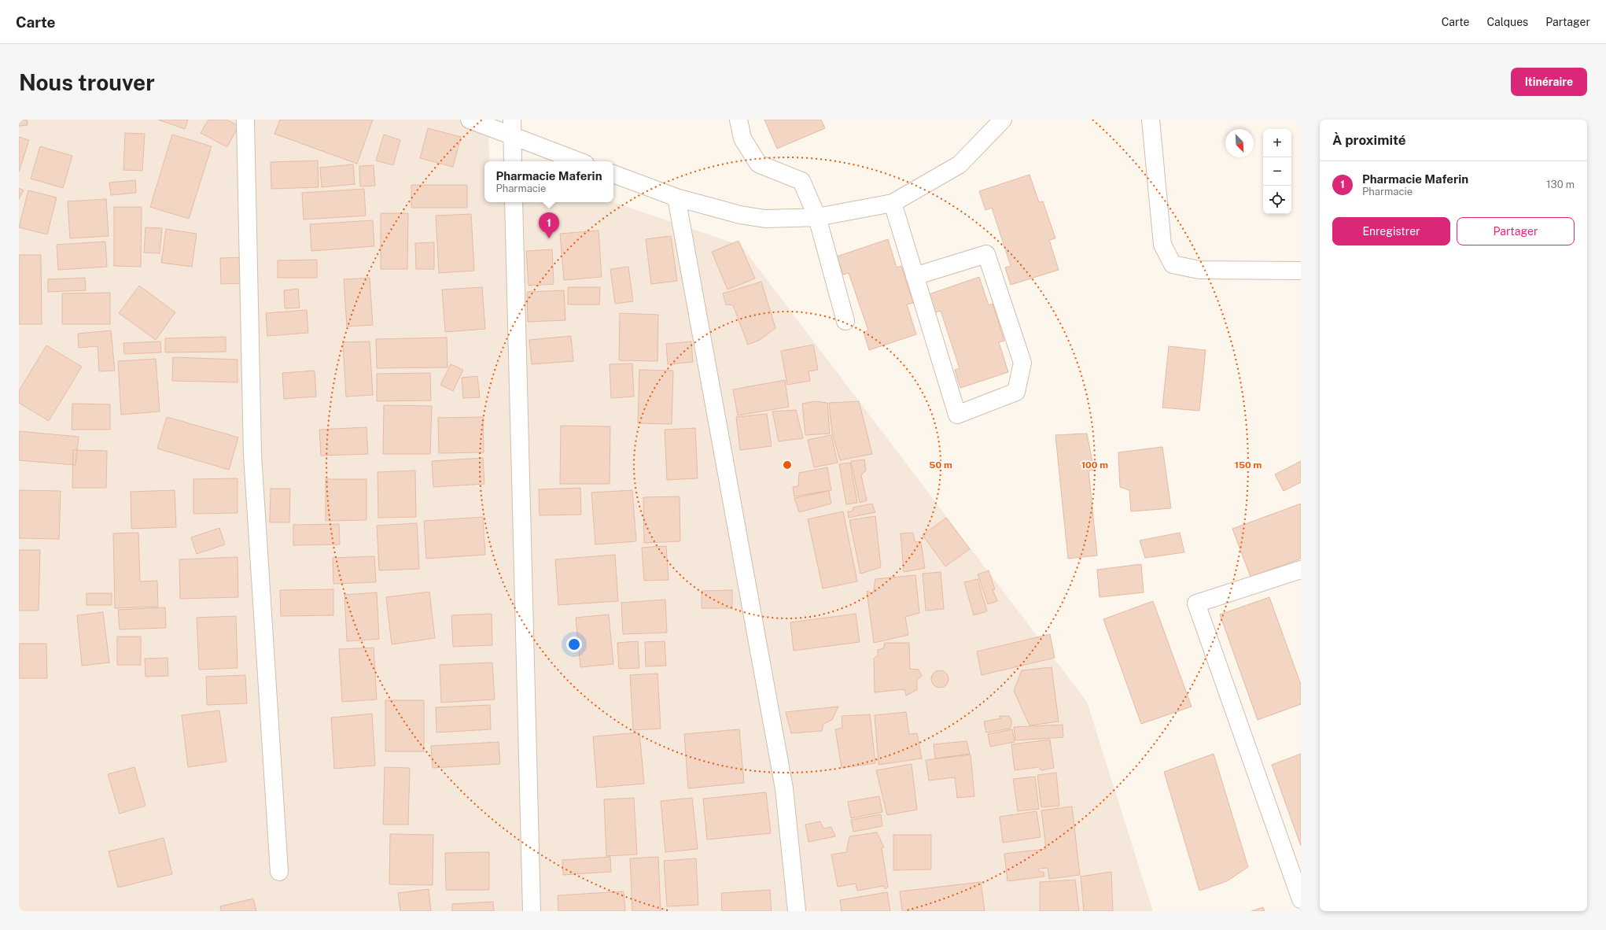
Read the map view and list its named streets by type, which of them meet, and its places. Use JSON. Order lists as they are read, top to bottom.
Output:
{
  "north": "bottom right",
  "page": {
    "header": "Carte",
    "nav": ["Carte", "Calques", "Partager"],
    "buttons": [
      "Itinéraire",
      ["Enregistrer", "Partager"]
    ],
    "title": "Nous trouver",
    "heading": "À proximité",
    "map_buttons": ["+", "−"],
    "list": [
      {
        "mark": "1",
        "name": "Pharmacie Maferin",
        "note": "Pharmacie",
        "value": "130 m"
      }
    ],
    "popup": ["Pharmacie Maferin", "Pharmacie"],
    "pins": "1"
  },
  "rings": ["50 m", "100 m", "150 m"]
}
